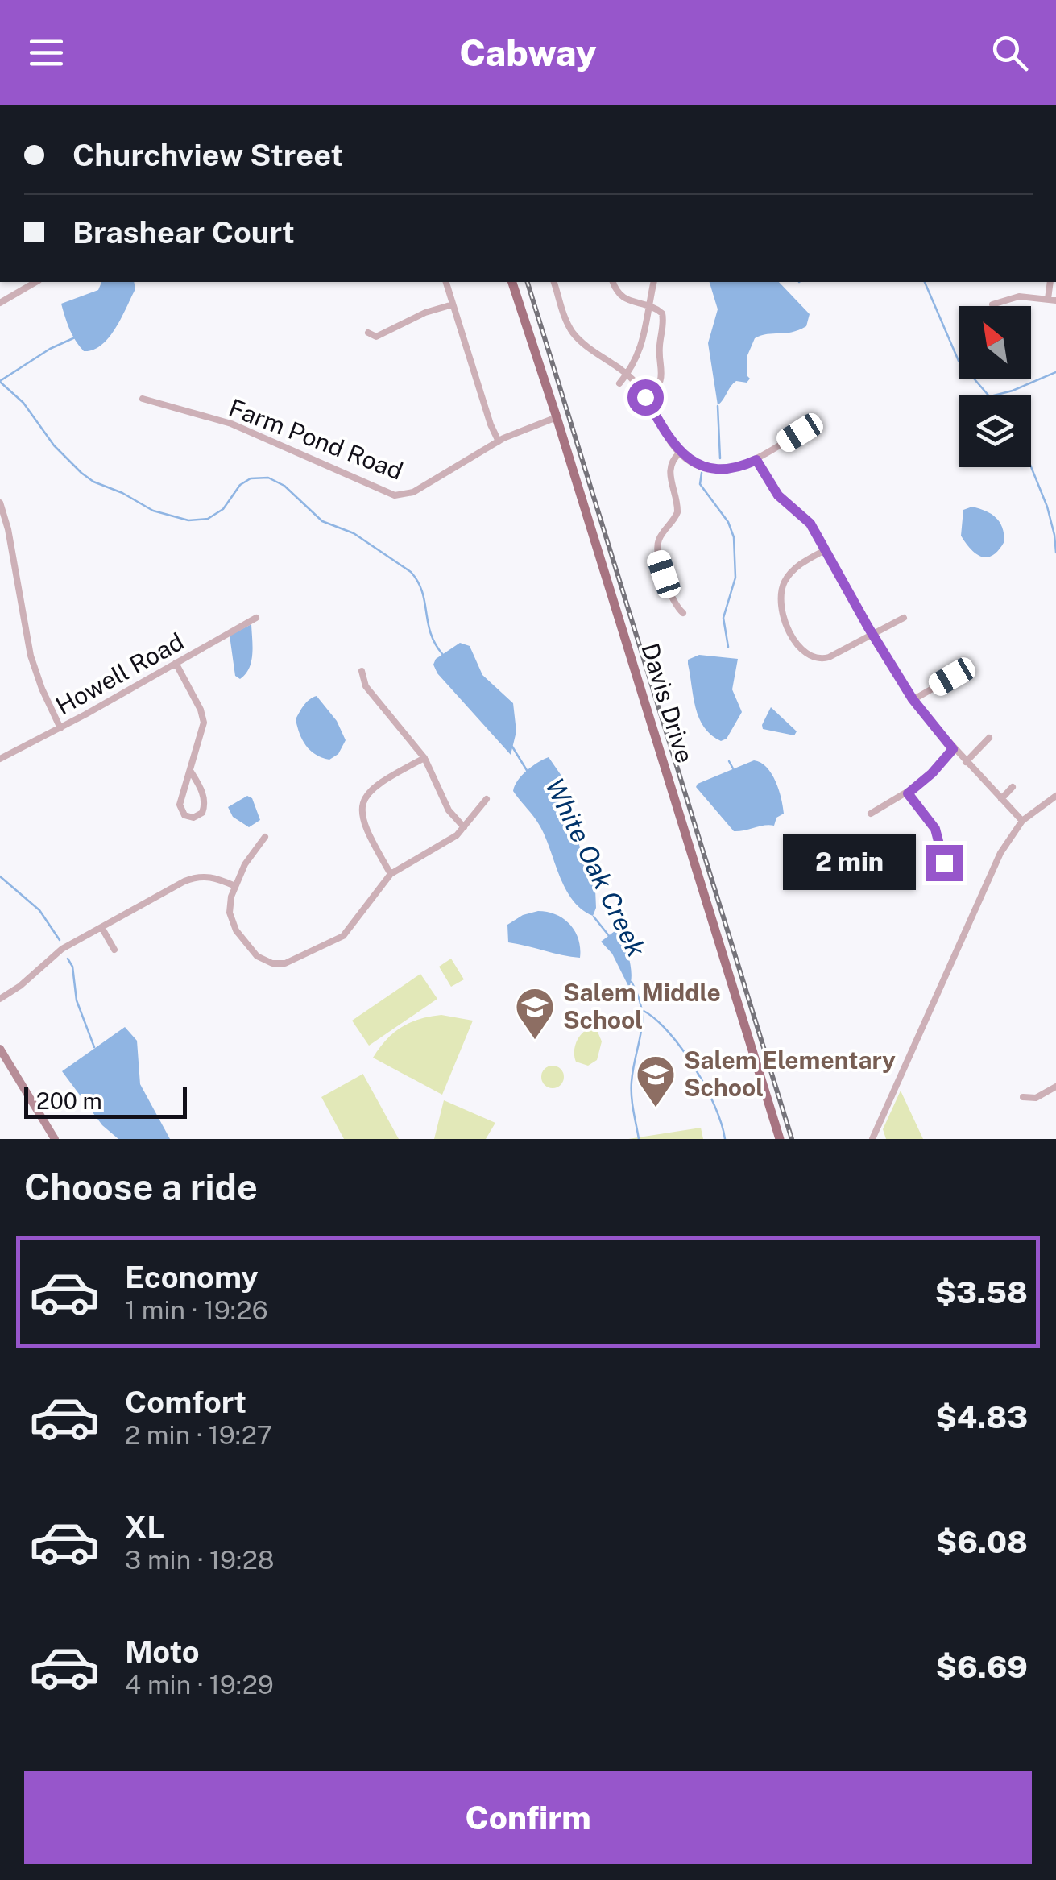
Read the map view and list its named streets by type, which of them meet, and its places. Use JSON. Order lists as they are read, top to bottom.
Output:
{
  "streets": {
    "main road": ["Davis Drive"],
    "street": ["Farm Pond Road", "Howell Road"]
  },
  "crossings": [
    ["Farm Pond Road", "Davis Drive"]
  ],
  "water": ["White Oak Creek"],
  "places": {
    "school or university": ["Salem Middle School", "Salem Elementary School"]
  },
  "scale_bar": "200 m",
  "north": "top left",
  "page": {
    "header": "Cabway",
    "banner": ["Churchview Street", "Brashear Court"],
    "bubble": "2 min",
    "scale": "200 m",
    "heading": "Choose a ride",
    "list": [
      {
        "name": "Economy",
        "note": "1 min · 19:26",
        "value": "$3.58"
      },
      {
        "name": "Comfort",
        "note": "2 min · 19:27",
        "value": "$4.83"
      },
      {
        "name": "XL",
        "note": "3 min · 19:28",
        "value": "$6.08"
      },
      {
        "name": "Moto",
        "note": "4 min · 19:29",
        "value": "$6.69"
      }
    ],
    "buttons": "Confirm"
  }
}
